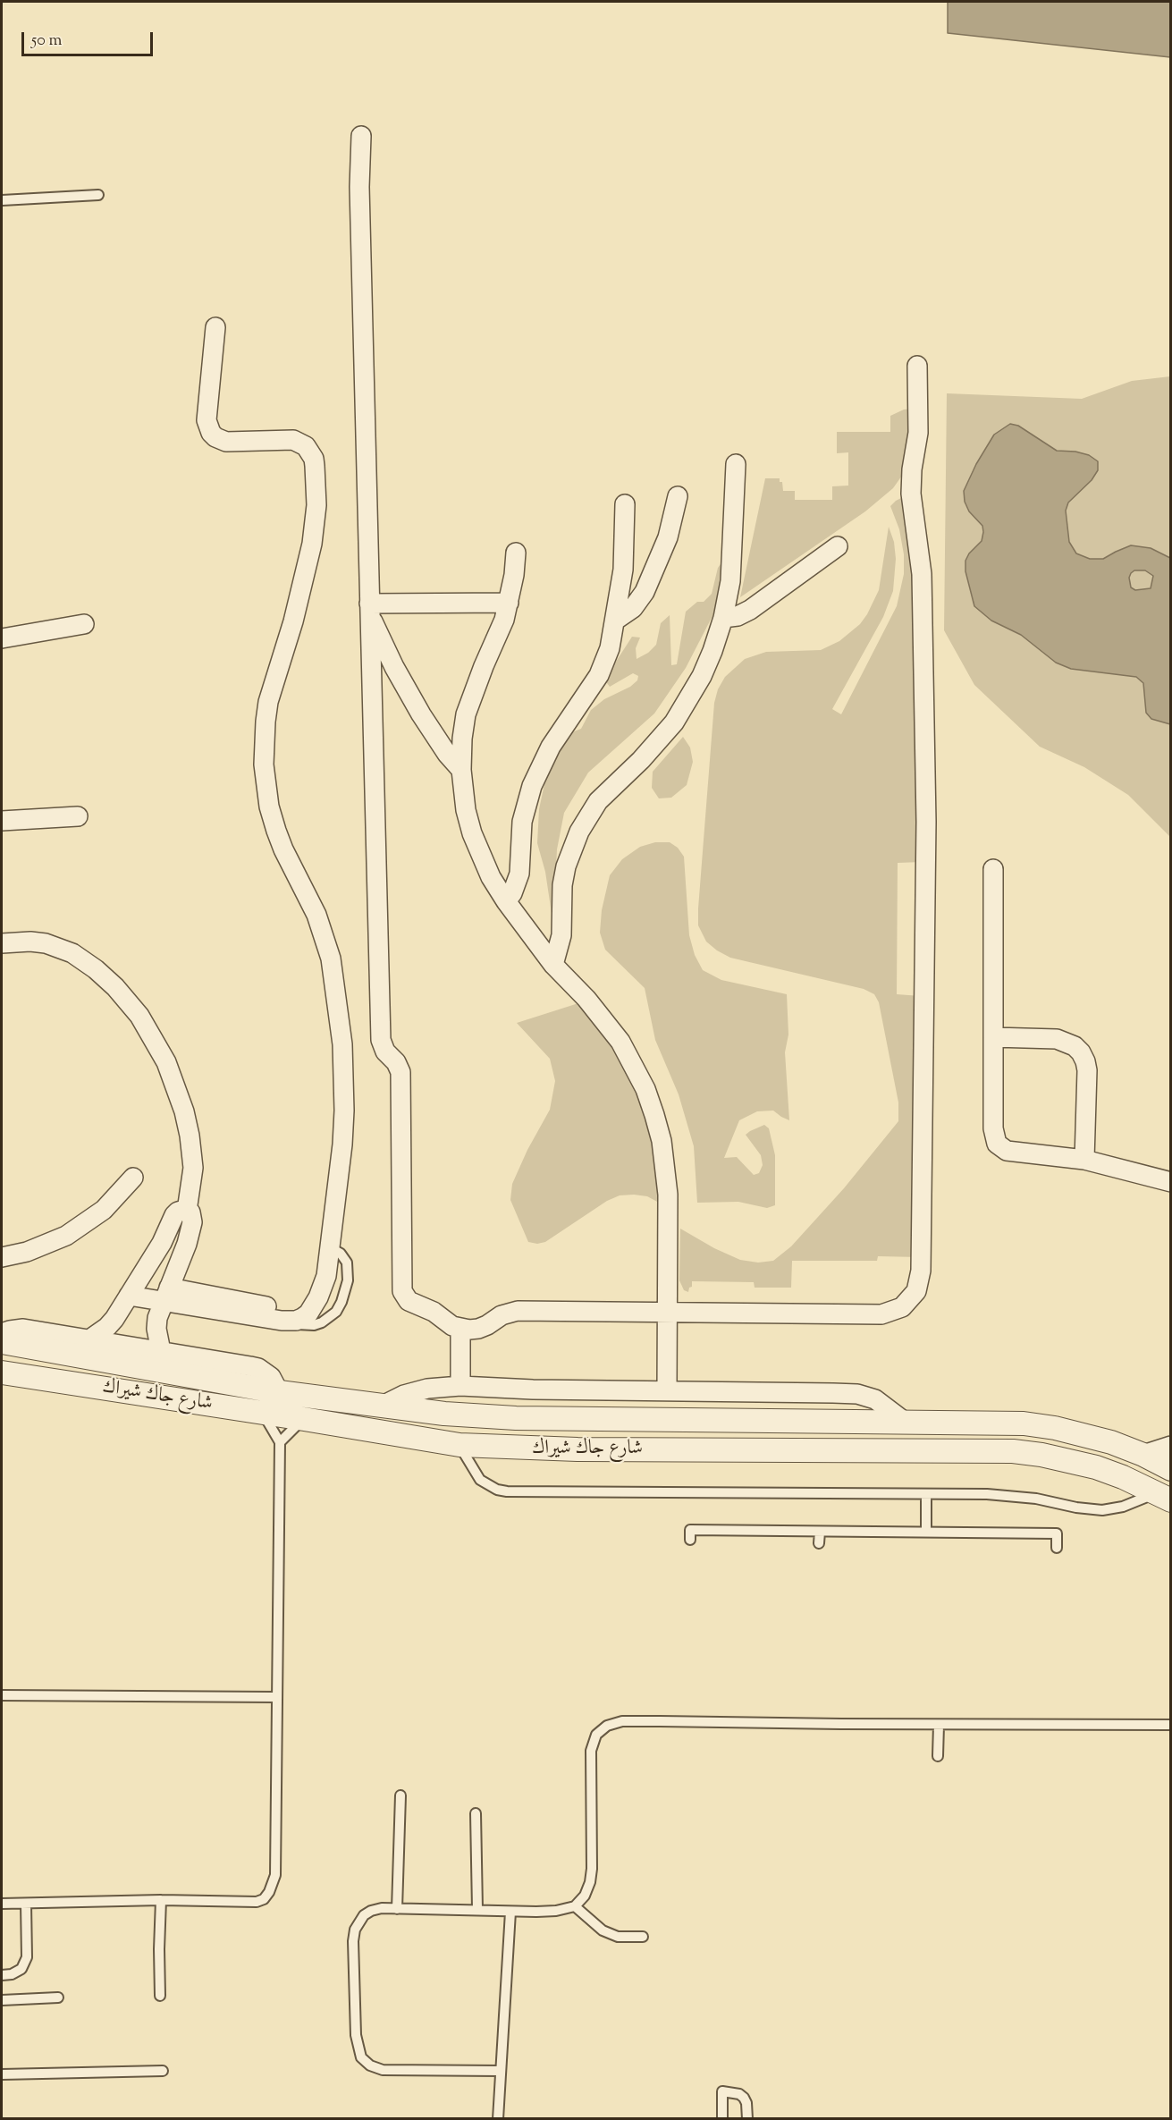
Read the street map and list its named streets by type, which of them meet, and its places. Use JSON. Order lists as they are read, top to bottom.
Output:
{
  "streets": {
    "street": ["شارع جاك شيراك"]
  },
  "scale_bar": "50 m"
}
